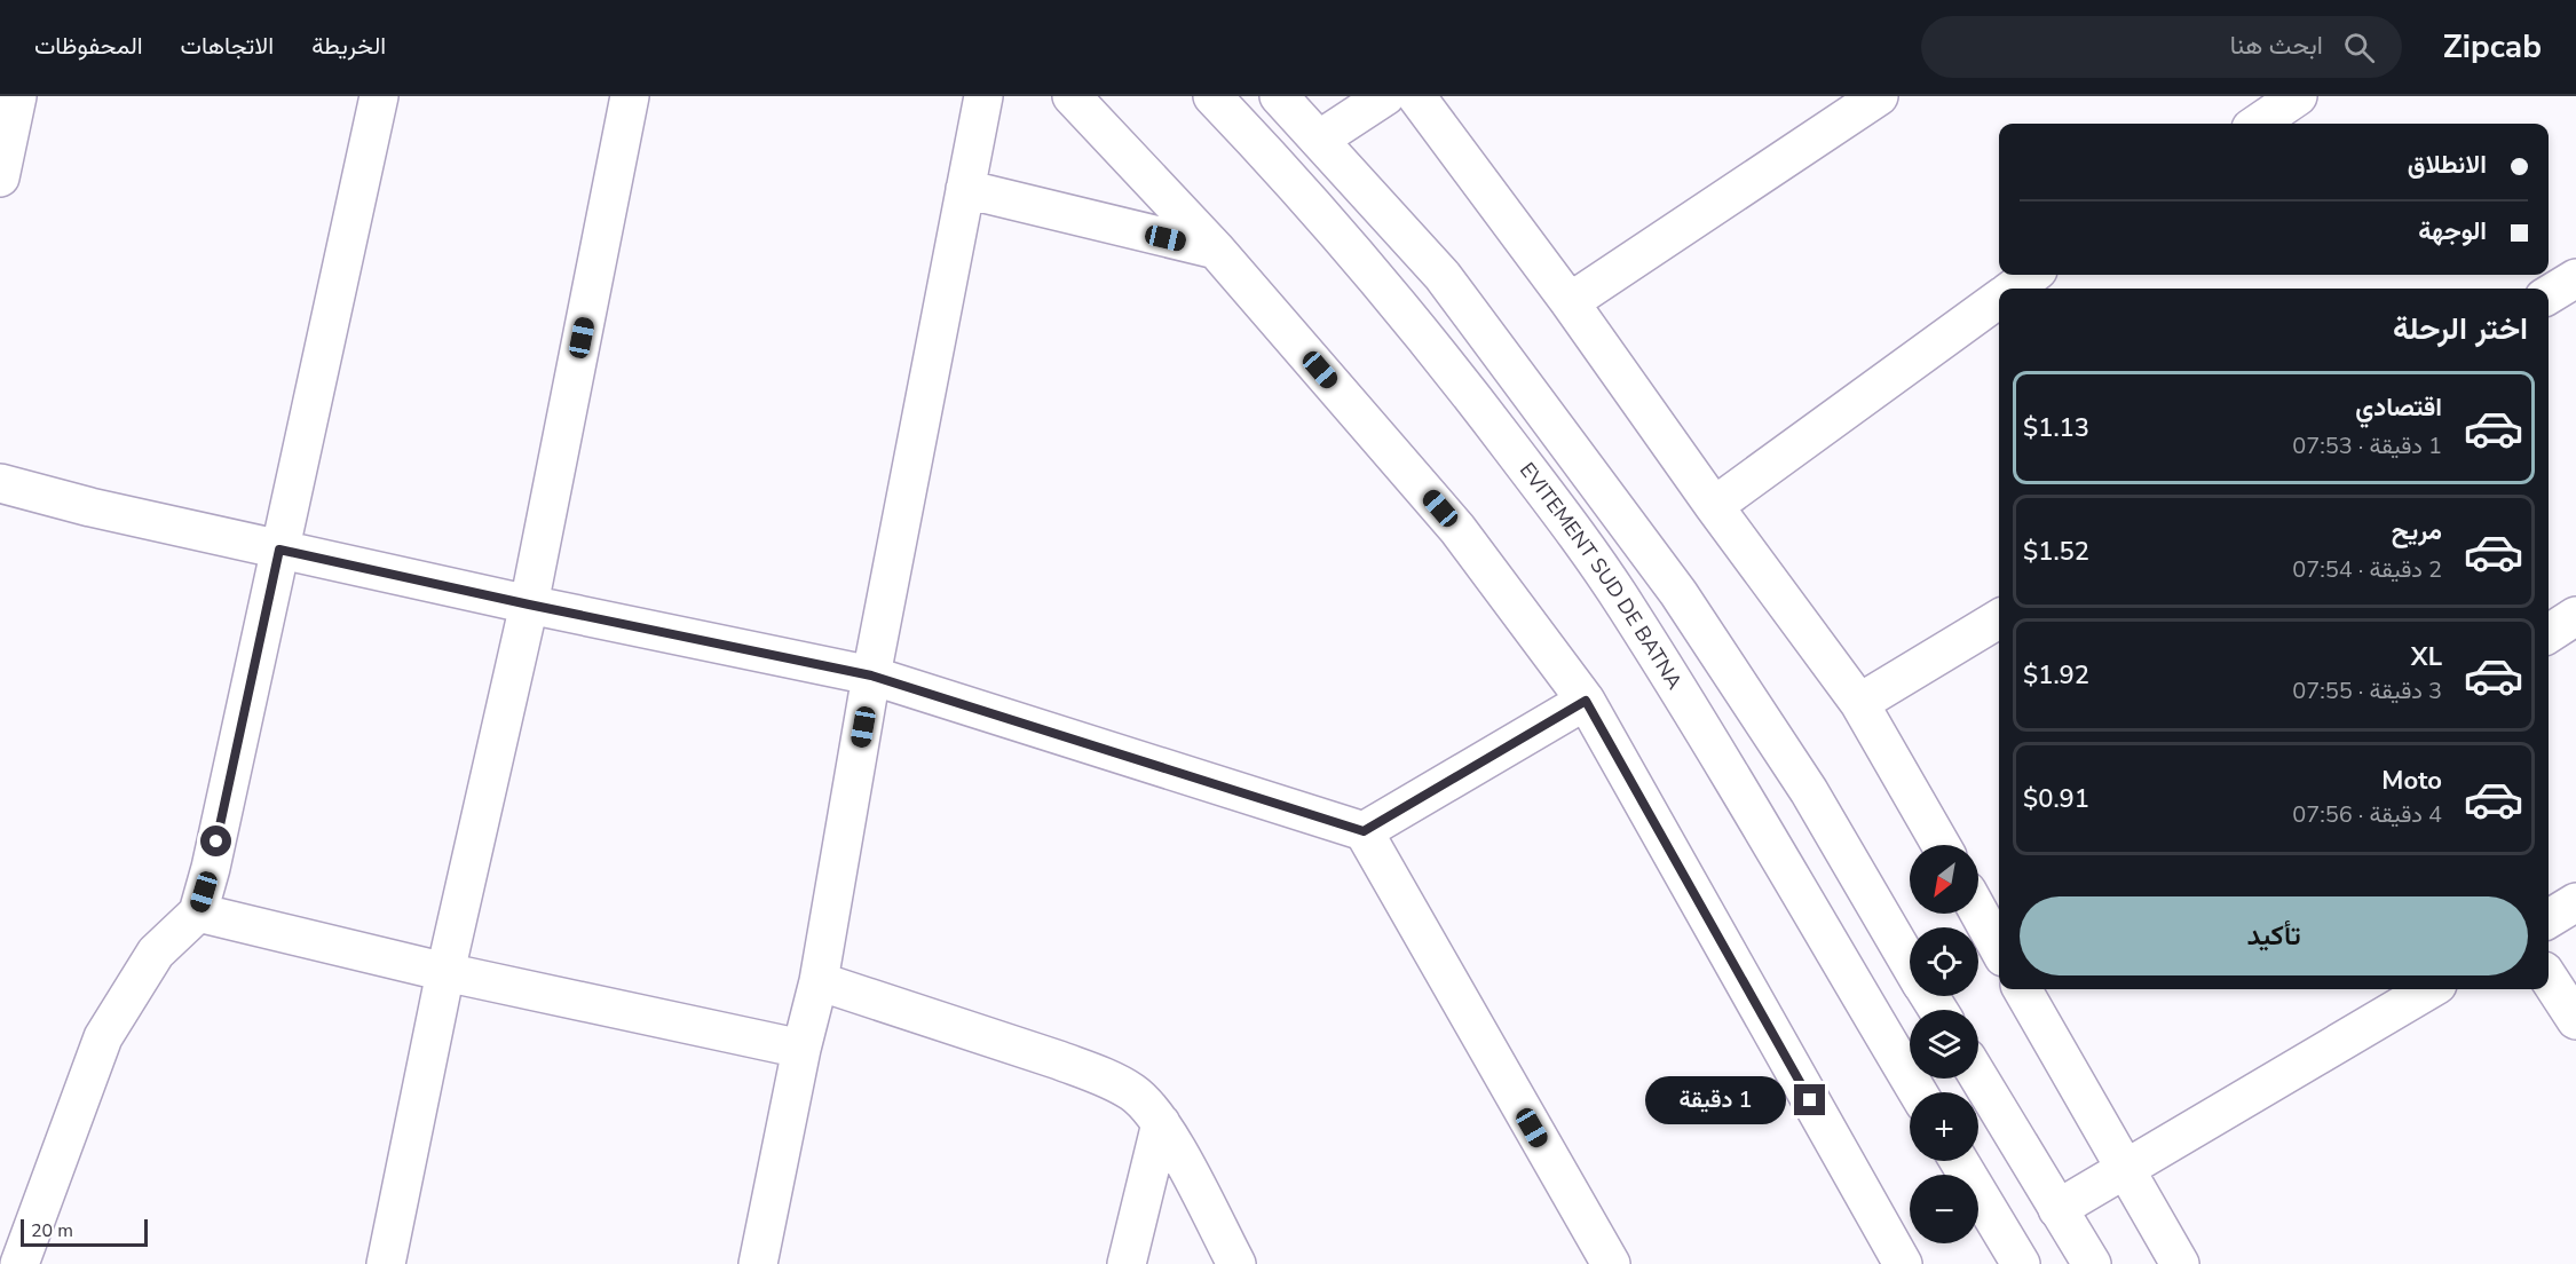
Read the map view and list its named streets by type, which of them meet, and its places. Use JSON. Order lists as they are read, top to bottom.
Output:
{
  "streets": {
    "main road": ["EVITEMENT SUD DE BATNA"]
  },
  "scale_bar": "20 m",
  "north": "bottom left",
  "page": {
    "header": "Zipcab",
    "search": "ابحث هنا",
    "nav": ["الخريطة", "الاتجاهات", "المحفوظات"],
    "banner": ["الانطلاق", "الوجهة"],
    "heading": "اختر الرحلة",
    "list": [
      {
        "name": "اقتصادي",
        "note": "1 دقيقة · 07:53",
        "value": "$1.13"
      },
      {
        "name": "مريح",
        "note": "2 دقيقة · 07:54",
        "value": "$1.52"
      },
      {
        "name": "XL",
        "note": "3 دقيقة · 07:55",
        "value": "$1.92"
      },
      {
        "name": "Moto",
        "note": "4 دقيقة · 07:56",
        "value": "$0.91"
      }
    ],
    "map_buttons": ["+", "−"],
    "buttons": "تأكيد",
    "bubble": "1 دقيقة",
    "scale": "20 m"
  }
}
